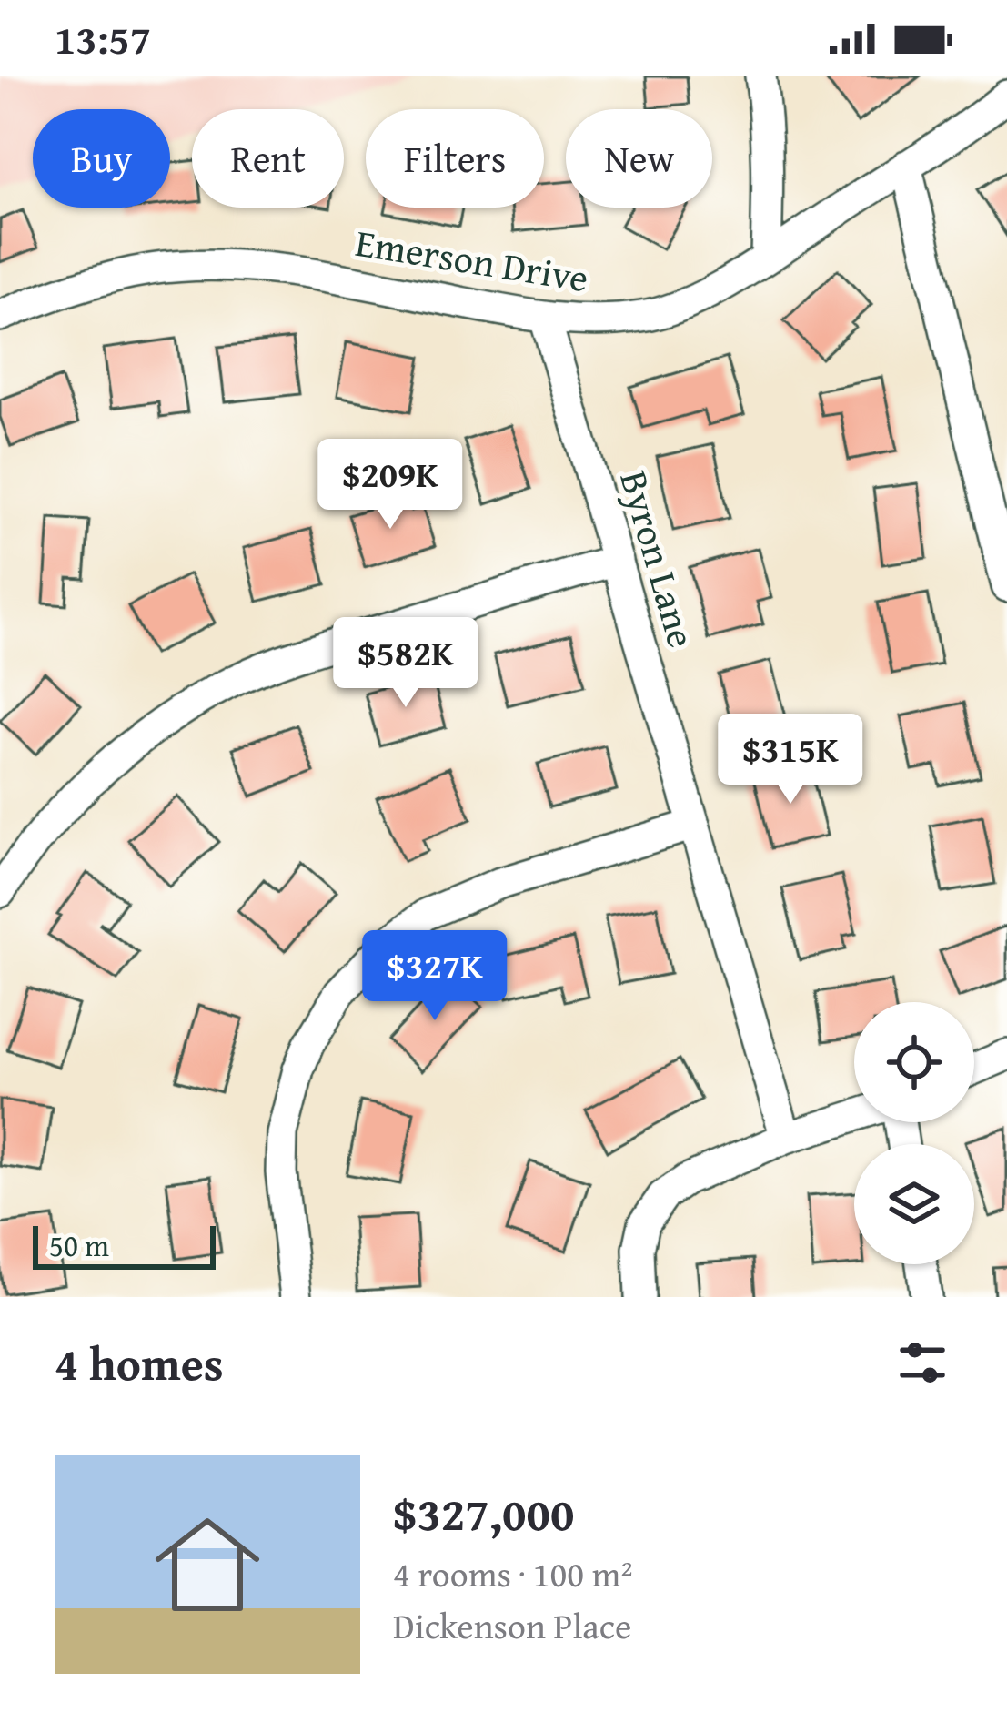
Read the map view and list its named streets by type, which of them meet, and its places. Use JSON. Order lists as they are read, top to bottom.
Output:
{
  "streets": {
    "street": ["Emerson Drive", "Byron Lane"]
  },
  "crossings": [
    ["Emerson Drive", "Byron Lane"]
  ],
  "scale_bar": "50 m",
  "page": {
    "status": "13:57",
    "chip": [
      "Buy",
      "Rent",
      "Filters",
      "New"
    ],
    "price": [
      "$209K",
      "$582K",
      "$315K",
      "$327K"
    ],
    "scale": "50 m",
    "heading": "4 homes",
    "list": [
      {
        "name": "$327,000",
        "note": "4 rooms · 100 m² · Dickenson Place"
      }
    ]
  }
}
